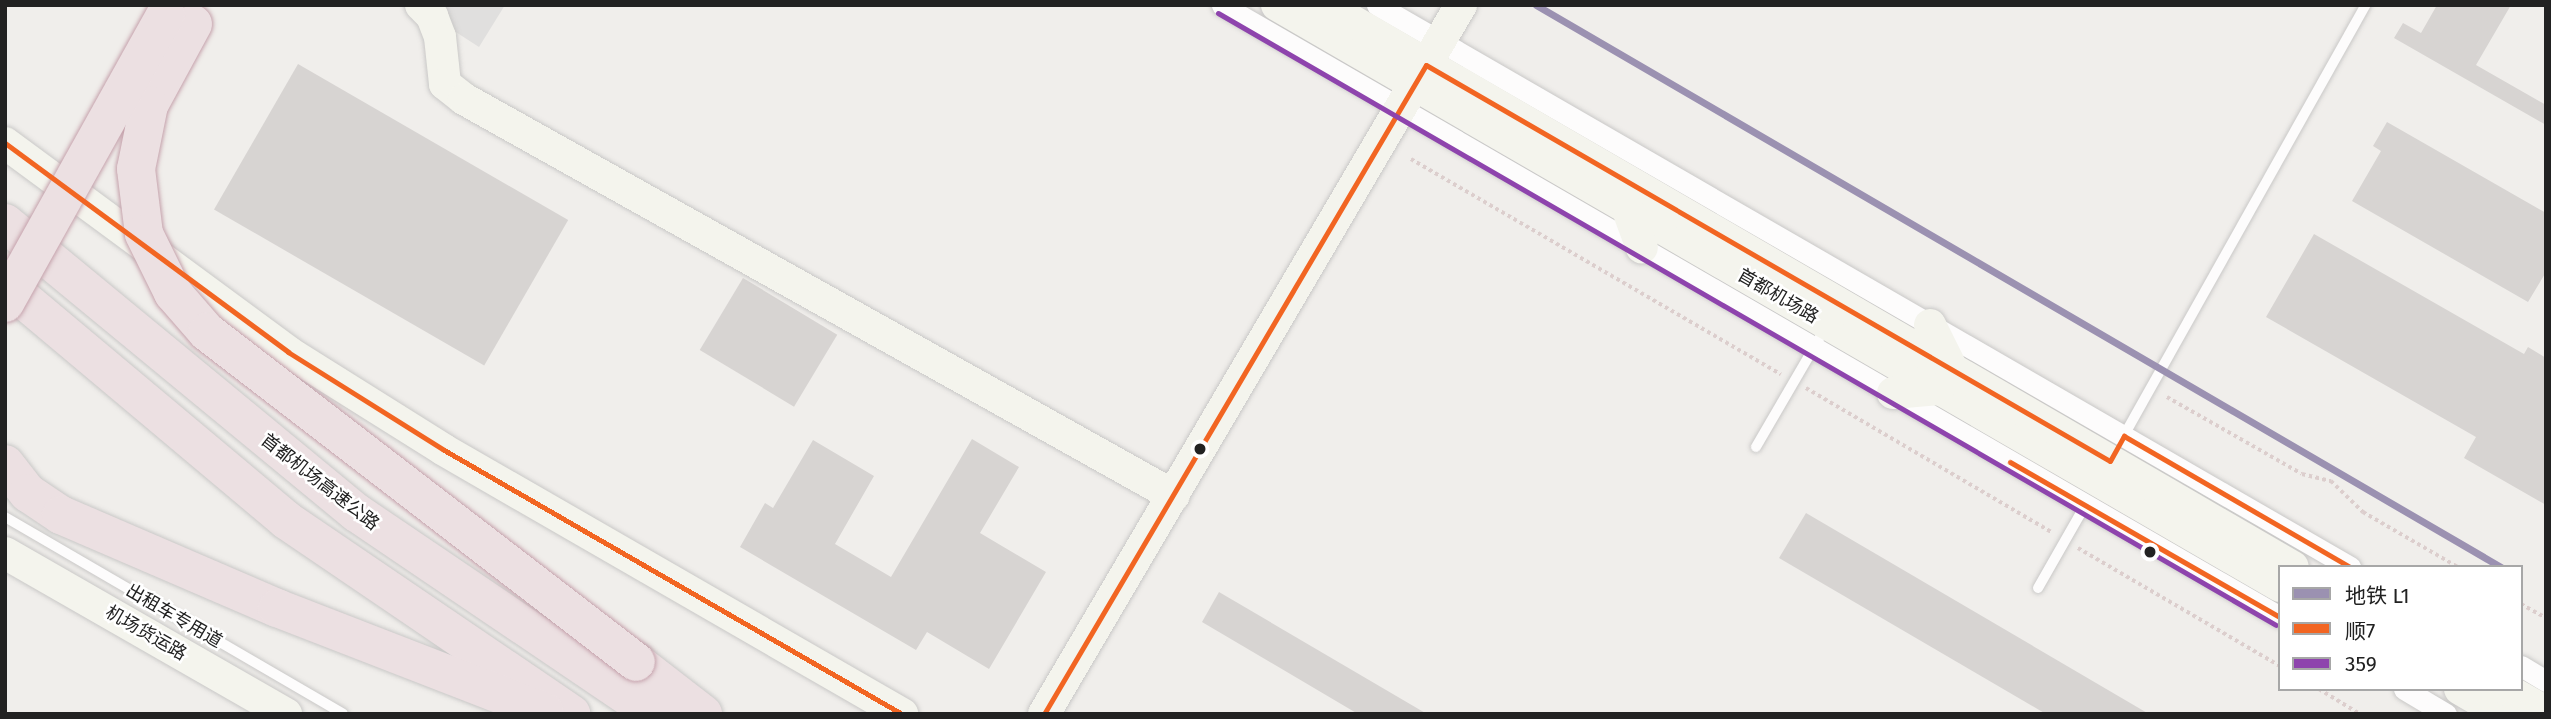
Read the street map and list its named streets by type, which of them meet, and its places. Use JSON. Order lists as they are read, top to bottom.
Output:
{
  "streets": {
    "highway": ["首都机场高速公路"],
    "street": ["首都机场路", "机场货运路"],
    "lane": ["出租车专用道"]
  },
  "lines": ["metro line L1", "transit line 359", "transit line 顺7"],
  "legend": ["地铁 L1", "顺7", "359"]
}
